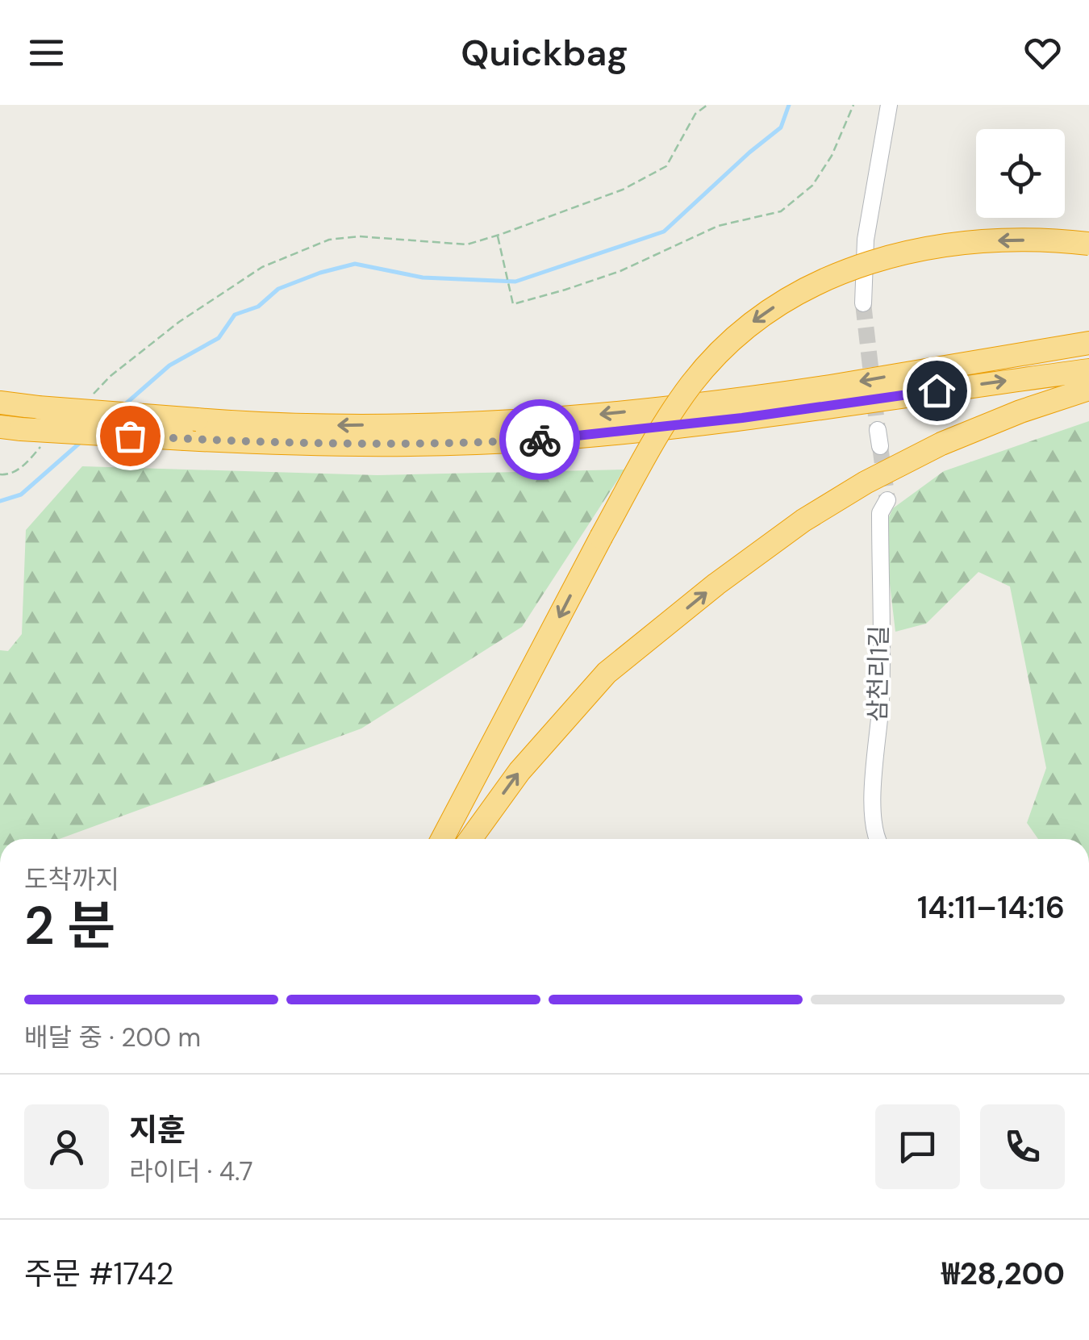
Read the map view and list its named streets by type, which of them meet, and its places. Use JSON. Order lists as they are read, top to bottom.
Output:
{
  "streets": {
    "street": ["삼천리1길"]
  },
  "page": {
    "header": "Quickbag",
    "heading": ["2 분", "도착까지", "14:11–14:16"],
    "panel": [
      "지훈",
      "라이더 · 4.7",
      "주문 #1742",
      "₩28,200"
    ],
    "bar": "배달 중 · 200 m"
  }
}
